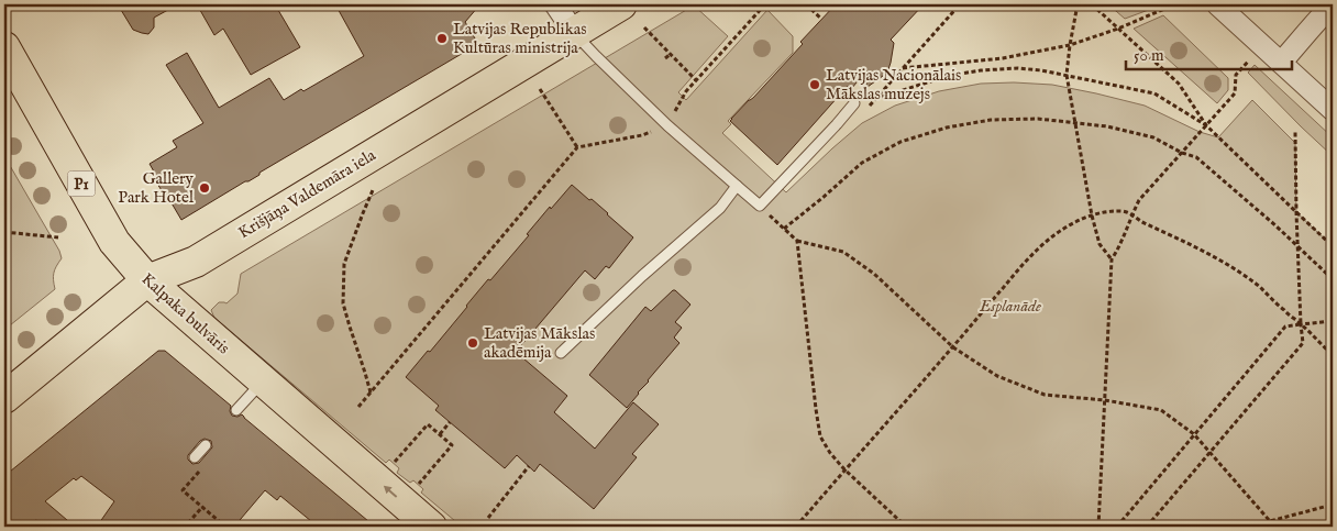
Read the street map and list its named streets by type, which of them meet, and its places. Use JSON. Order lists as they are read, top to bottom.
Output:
{
  "streets": {
    "main road": ["P1", "Krišjāņa Valdemāra iela", "Kalpaka bulvāris"]
  },
  "crossings": [
    ["Krišjāņa Valdemāra iela", "Kalpaka bulvāris"]
  ],
  "parks": ["Esplanāde"],
  "places": [
    "Latvijas Republikas Kultūras ministrija",
    "Latvijas Nacionālais Mākslas muzejs",
    "Gallery Park Hotel",
    "Latvijas Mākslas akadēmija"
  ],
  "scale_bar": "50 m"
}
